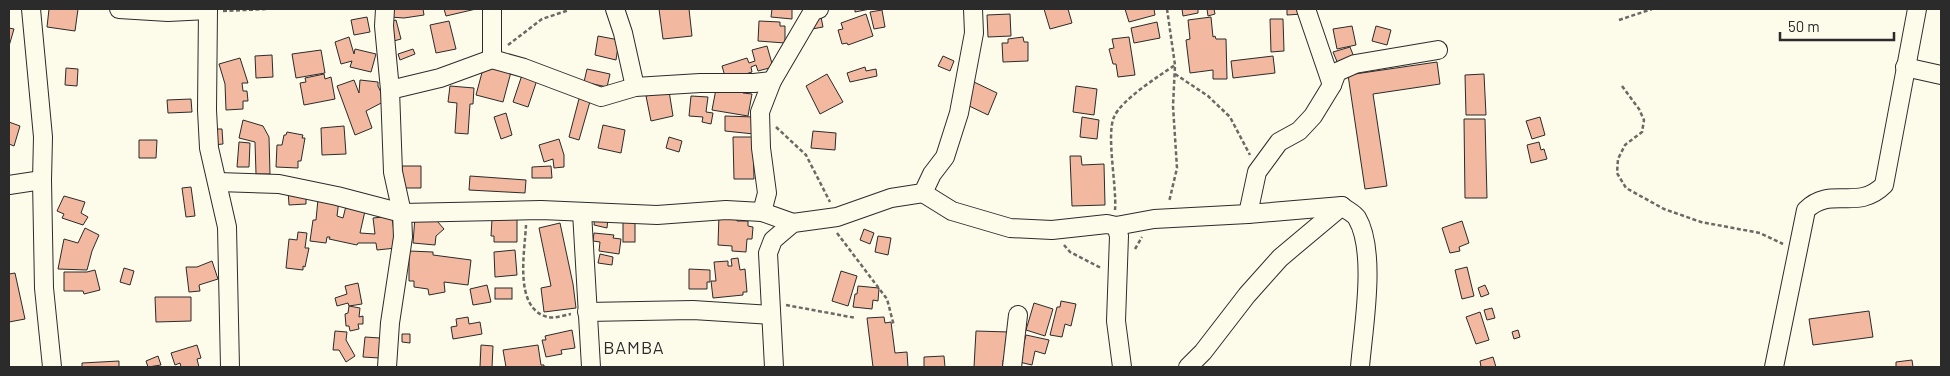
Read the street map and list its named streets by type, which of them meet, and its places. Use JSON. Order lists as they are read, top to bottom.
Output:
{
  "districts": ["BAMBA"],
  "scale_bar": "50 m"
}
